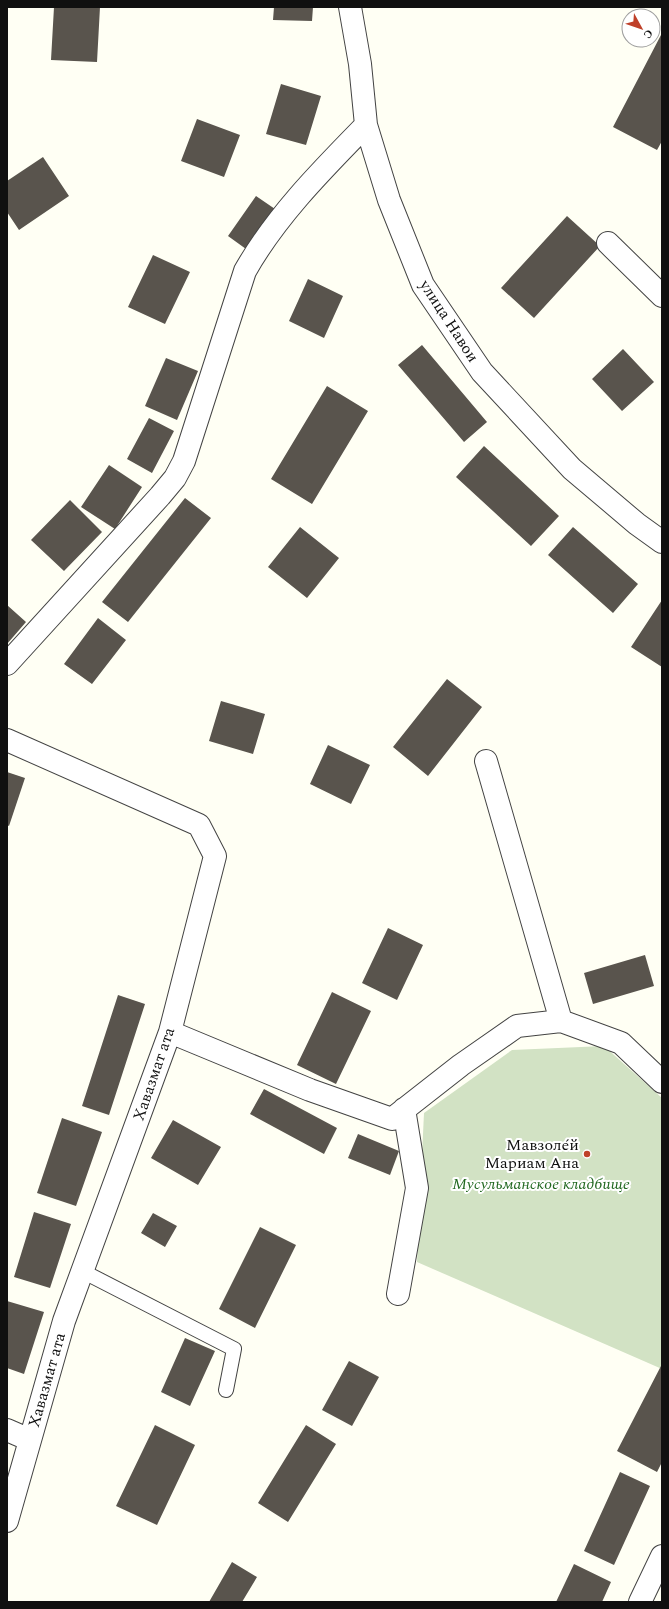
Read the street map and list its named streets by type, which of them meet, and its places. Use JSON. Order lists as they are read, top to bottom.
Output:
{
  "streets": {
    "street": ["улица Навои", "Хавазмат ата"]
  },
  "parks": ["Мусульманское кладбище"],
  "places": ["Мавзоле́й Мариам Ана"],
  "north": "bottom right"
}
